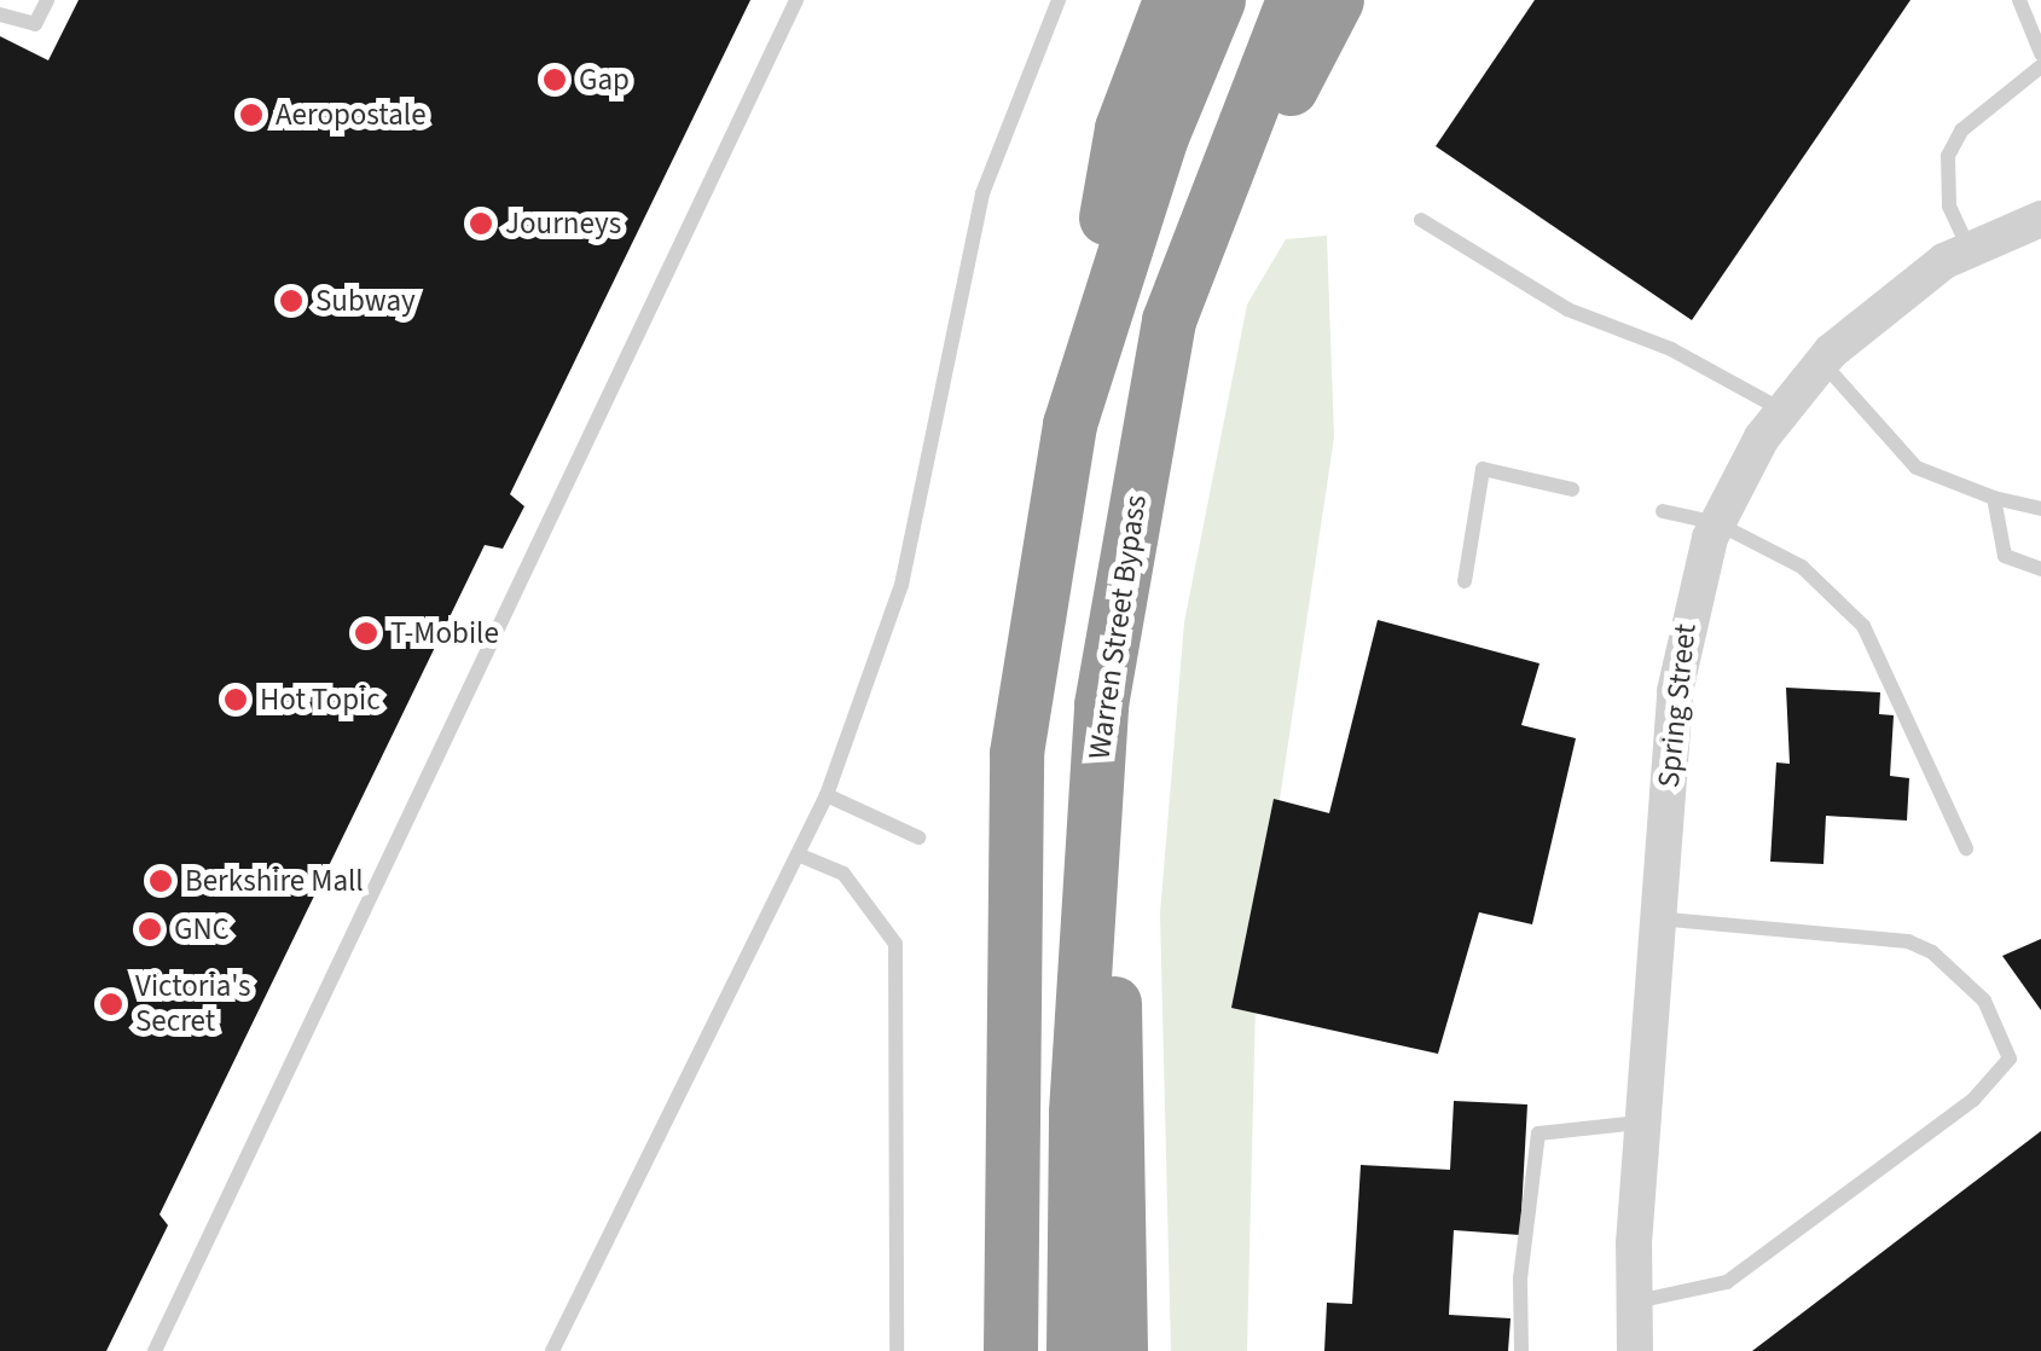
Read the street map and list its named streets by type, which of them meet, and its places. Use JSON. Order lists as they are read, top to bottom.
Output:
{
  "streets": {
    "highway": ["Warren Street Bypass"],
    "street": ["Spring Street"]
  },
  "places": [
    "Gap",
    "Aeropostale",
    "Journeys",
    "Subway",
    "T-Mobile",
    "Hot Topic",
    "Berkshire Mall",
    "GNC",
    "Victoria's Secret"
  ]
}
